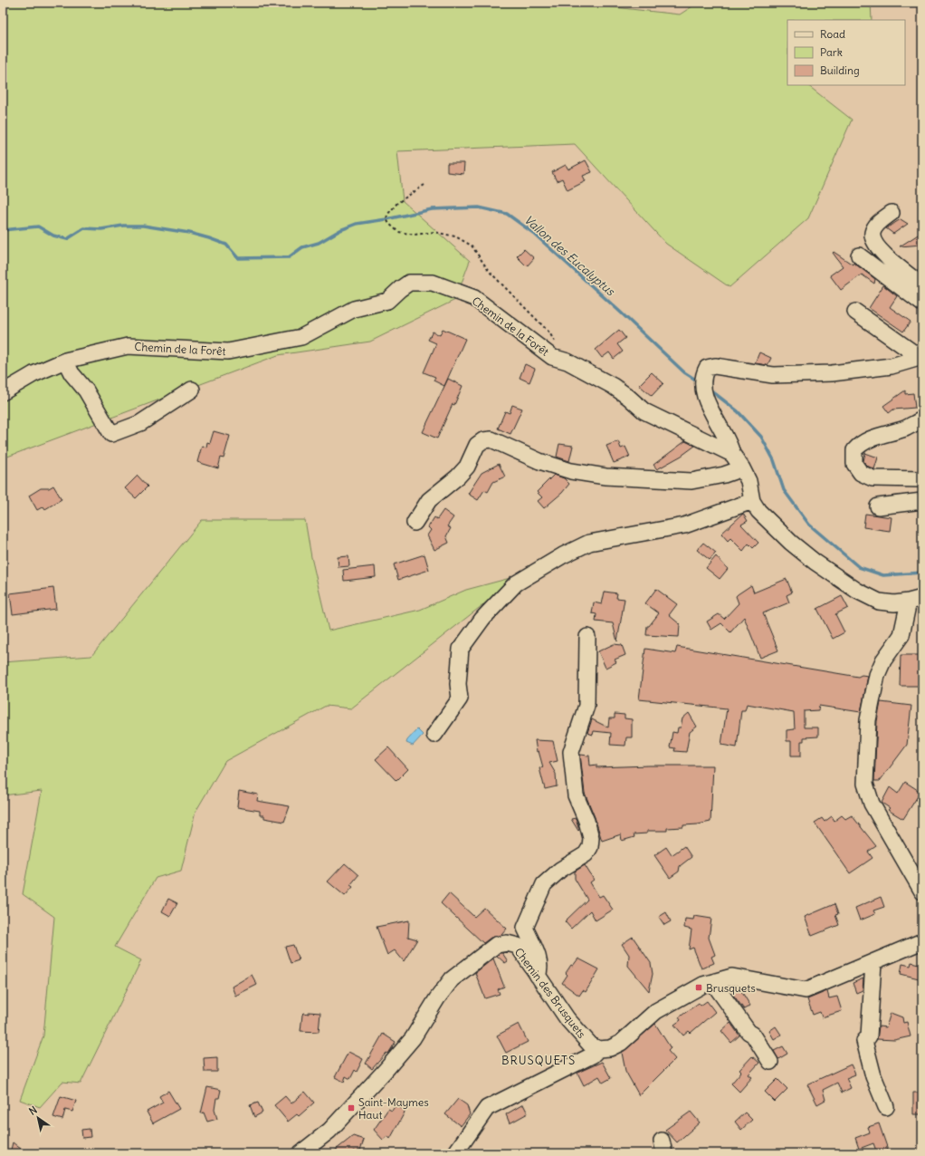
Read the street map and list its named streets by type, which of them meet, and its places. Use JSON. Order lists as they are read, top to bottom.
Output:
{
  "streets": {
    "street": ["Chemin de la Forêt", "Chemin des Brusquets"]
  },
  "districts": ["BRUSQUETS"],
  "water": ["Vallon des Eucalyptus"],
  "places": {
    "transit": ["Brusquets", "Saint-Maymes Haut"]
  },
  "legend": ["Road", "Park", "Building"],
  "north": "top left"
}
